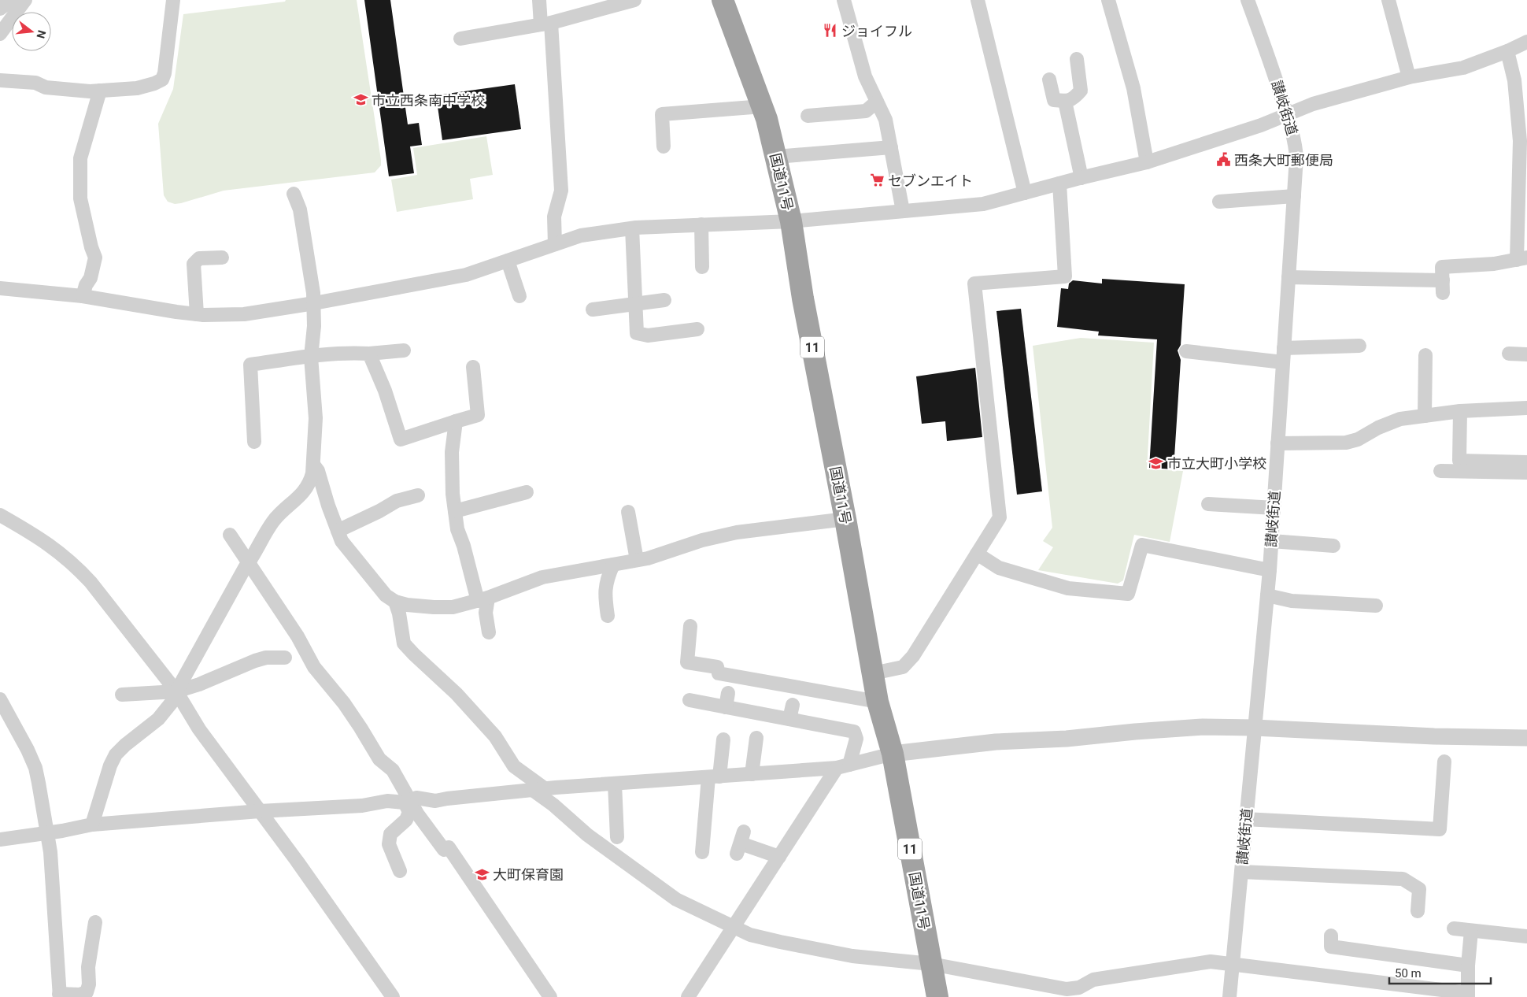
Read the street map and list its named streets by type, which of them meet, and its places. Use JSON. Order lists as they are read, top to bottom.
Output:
{
  "streets": {
    "highway": ["国道11号", "11"],
    "street": ["讃岐街道"]
  },
  "places": {
    "restaurant": ["ジョイフル"],
    "school or university": ["市立西条南中学校", "市立大町小学校", "大町保育園"],
    "public building": ["西条大町郵便局"],
    "supermarket": ["セブンエイト"]
  },
  "scale_bar": "50 m",
  "north": "right"
}
